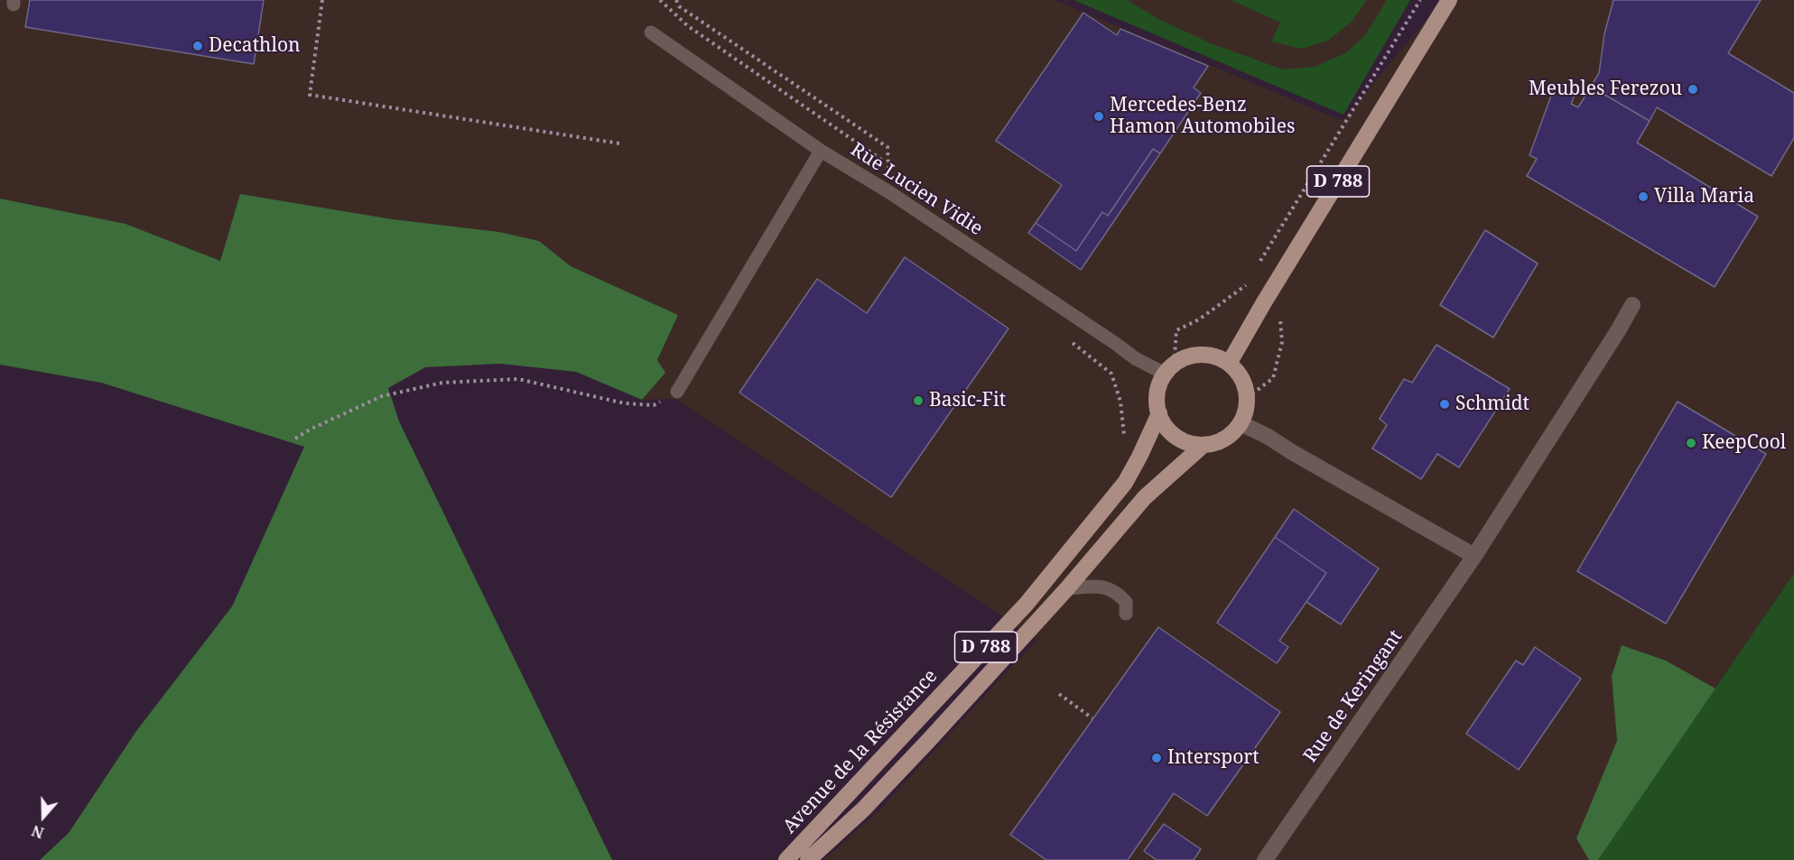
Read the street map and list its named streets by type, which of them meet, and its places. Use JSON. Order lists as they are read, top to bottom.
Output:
{
  "streets": {
    "main road": ["D 788", "Avenue de la Résistance"],
    "street": ["Rue de Keringant"],
    "lane": ["Rue Lucien Vidie"]
  },
  "crossings": [
    ["D 788", "Rue Lucien Vidie"],
    ["D 788", "Avenue de la Résistance"],
    ["Rue Lucien Vidie", "Avenue de la Résistance"]
  ],
  "places": [
    "Decathlon",
    "Meubles Ferezou",
    "Mercedes-Benz Hamon Automobiles",
    "Villa Maria",
    "Basic-Fit",
    "Schmidt",
    "KeepCool",
    "Intersport"
  ],
  "north": "bottom"
}
